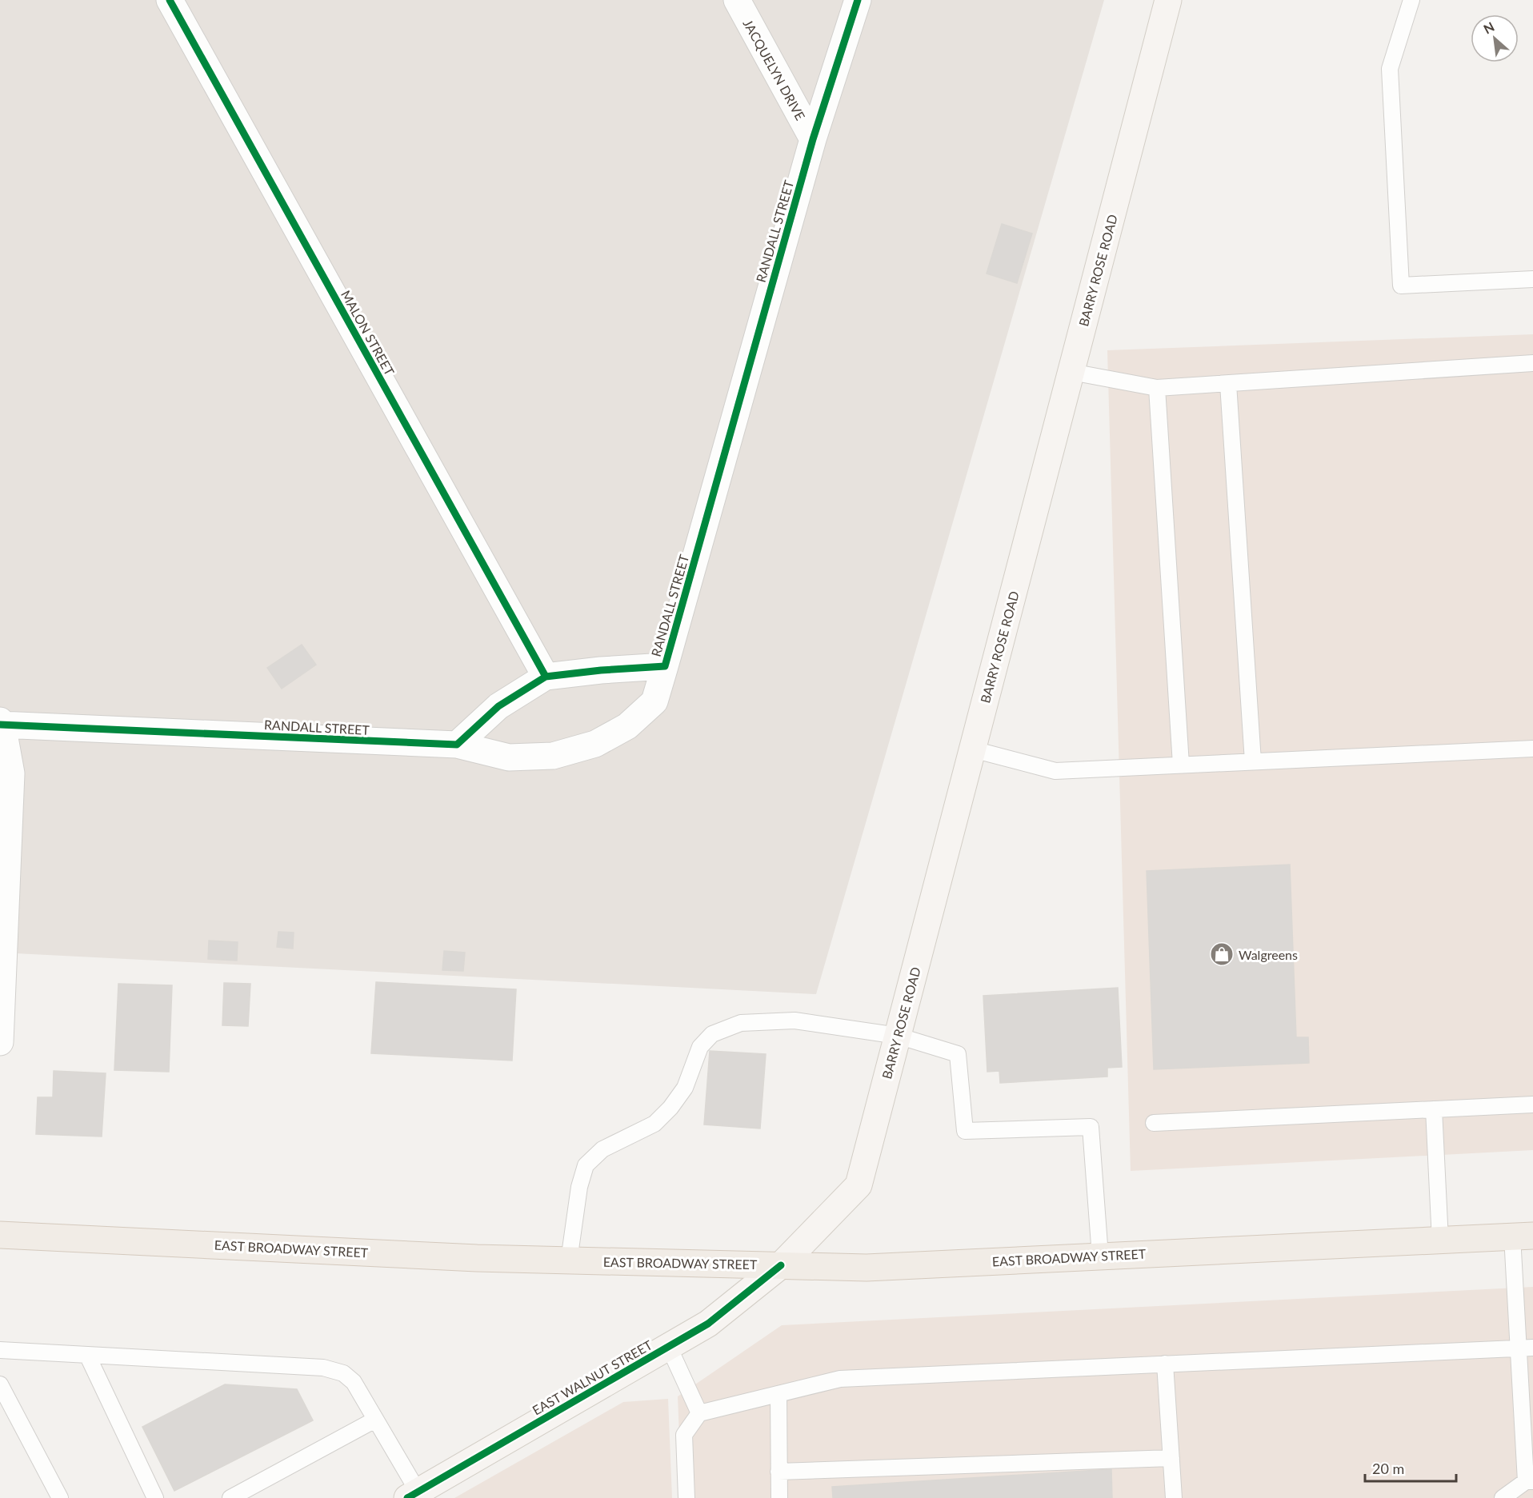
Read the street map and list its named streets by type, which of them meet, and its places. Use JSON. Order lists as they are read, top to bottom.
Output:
{
  "streets": {
    "main road": ["BARRY ROSE ROAD", "EAST BROADWAY STREET", "EAST WALNUT STREET"],
    "street": ["JACQUELYN DRIVE", "RANDALL STREET", "MALON STREET"]
  },
  "crossings": [
    ["JACQUELYN DRIVE", "RANDALL STREET"],
    ["RANDALL STREET", "MALON STREET"],
    ["BARRY ROSE ROAD", "EAST BROADWAY STREET"],
    ["BARRY ROSE ROAD", "EAST WALNUT STREET"],
    ["EAST BROADWAY STREET", "EAST WALNUT STREET"]
  ],
  "places": {
    "shop": ["Walgreens"]
  },
  "scale_bar": "20 m",
  "north": "top left"
}
